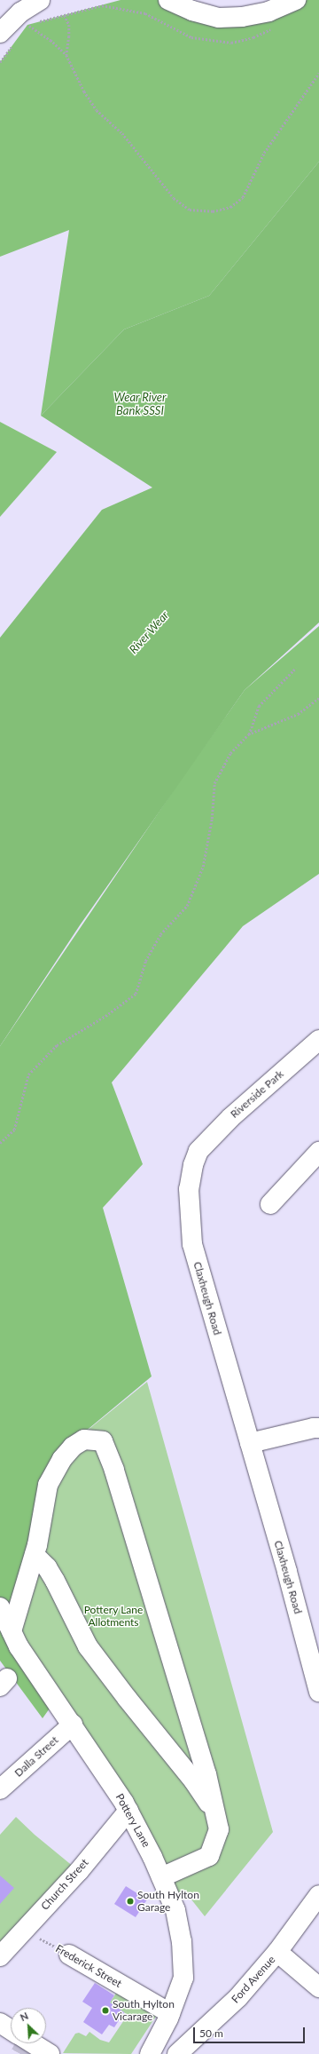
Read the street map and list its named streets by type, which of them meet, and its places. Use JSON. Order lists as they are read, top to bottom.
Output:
{
  "streets": {
    "main road": [
      "Riverside Park",
      "Claxheugh Road",
      "Dalla Street",
      "Pottery Lane",
      "Church Street",
      "Frederick Street",
      "Ford Avenue"
    ]
  },
  "crossings": [
    ["Riverside Park", "Claxheugh Road"],
    ["Dalla Street", "Pottery Lane"],
    ["Pottery Lane", "Church Street"],
    ["Pottery Lane", "Frederick Street"],
    ["Church Street", "Frederick Street"]
  ],
  "water": ["Wear River Bank SSSI", "River Wear"],
  "parks": ["Pottery Lane Allotments"],
  "places": ["South Hylton Garage", "South Hylton Vicarage"],
  "scale_bar": "50 m",
  "north": "top left"
}
